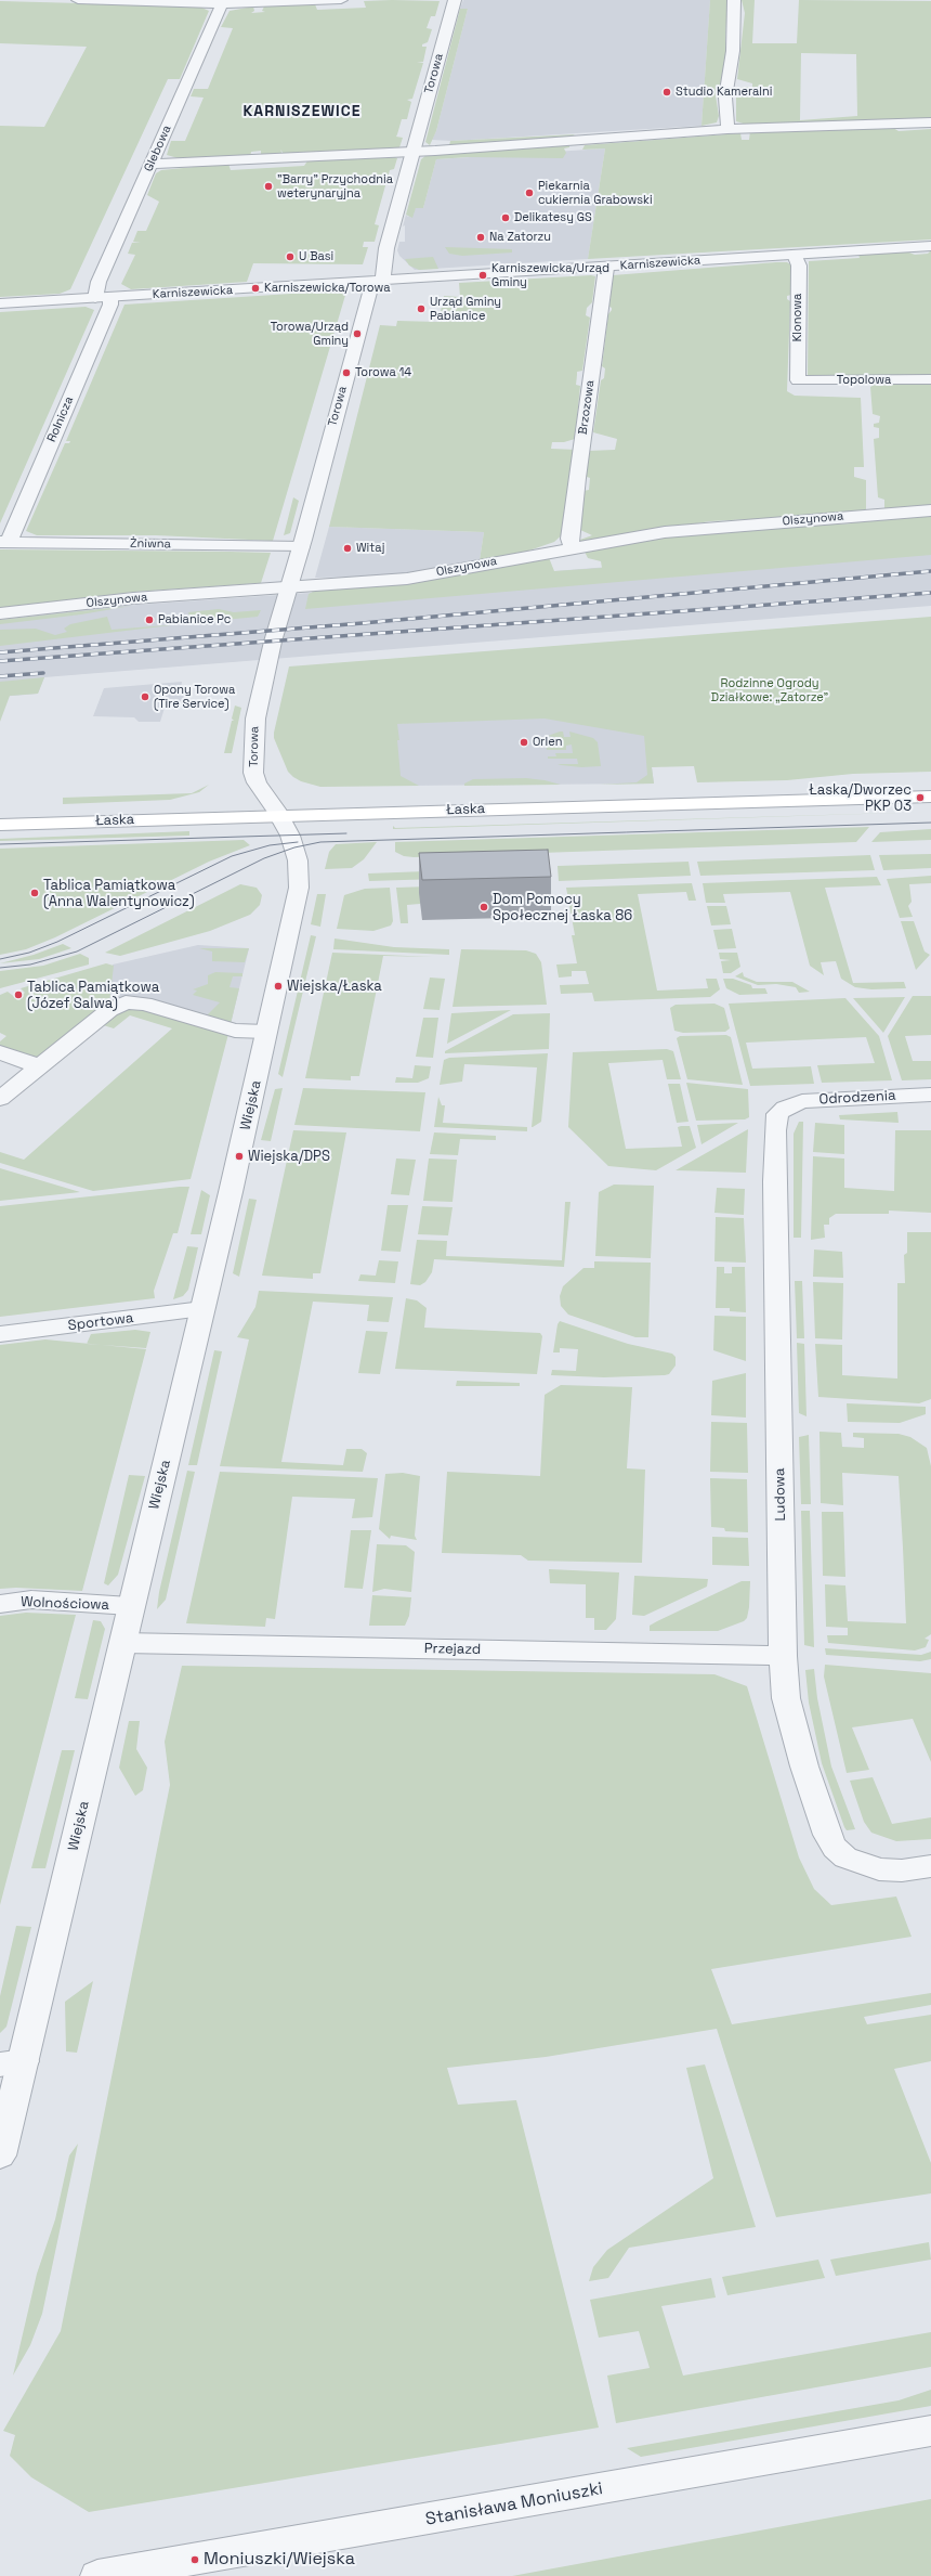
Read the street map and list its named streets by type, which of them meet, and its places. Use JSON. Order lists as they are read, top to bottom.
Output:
{
  "streets": {
    "main road": ["Łaska"],
    "street": [
      "Torowa",
      "Glebowa",
      "Karniszewicka",
      "Klonowa",
      "Topolowa",
      "Brzozowa",
      "Rolnicza",
      "Olszynowa",
      "Żniwna",
      "Odrodzenia",
      "Wiejska",
      "Sportowa",
      "Ludowa",
      "Wolnościowa",
      "Przejazd",
      "Stanisława Moniuszki"
    ]
  },
  "crossings": [
    ["Torowa", "Karniszewicka"],
    ["Torowa", "Olszynowa"],
    ["Torowa", "Żniwna"],
    ["Torowa", "Łaska"],
    ["Torowa", "Wiejska"],
    ["Glebowa", "Karniszewicka"],
    ["Glebowa", "Rolnicza"],
    ["Karniszewicka", "Klonowa"],
    ["Karniszewicka", "Brzozowa"],
    ["Karniszewicka", "Rolnicza"],
    ["Klonowa", "Topolowa"],
    ["Brzozowa", "Olszynowa"],
    ["Rolnicza", "Żniwna"],
    ["Łaska", "Wiejska"],
    ["Odrodzenia", "Ludowa"],
    ["Wiejska", "Sportowa"],
    ["Wiejska", "Wolnościowa"],
    ["Wiejska", "Przejazd"],
    ["Ludowa", "Przejazd"]
  ],
  "districts": ["KARNISZEWICE"],
  "parks": ["Rodzinne Ogrody Działkowe: „Zatorze”"],
  "places": [
    "Studio Kameralni",
    "\"Barry\" Przychodnia weterynaryjna",
    "Piekarnia cukiernia Grabowski",
    "Delikatesy GS",
    "Na Zatorzu",
    "U Basi",
    "Karniszewicka/Urząd Gminy",
    "Karniszewicka/Torowa",
    "Urząd Gminy Pabianice",
    "Torowa/Urząd Gminy",
    "Torowa 14",
    "Witaj",
    "Pabianice Pc",
    "Opony Torowa (Tire Service)",
    "Orlen",
    "Łaska/Dworzec PKP 03",
    "Tablica Pamiątkowa (Anna Walentynowicz)",
    "Dom Pomocy Społecznej Łaska 86",
    "Wiejska/Łaska",
    "Tablica Pamiątkowa (Józef Salwa)",
    "Wiejska/DPS",
    "Moniuszki/Wiejska"
  ]
}
